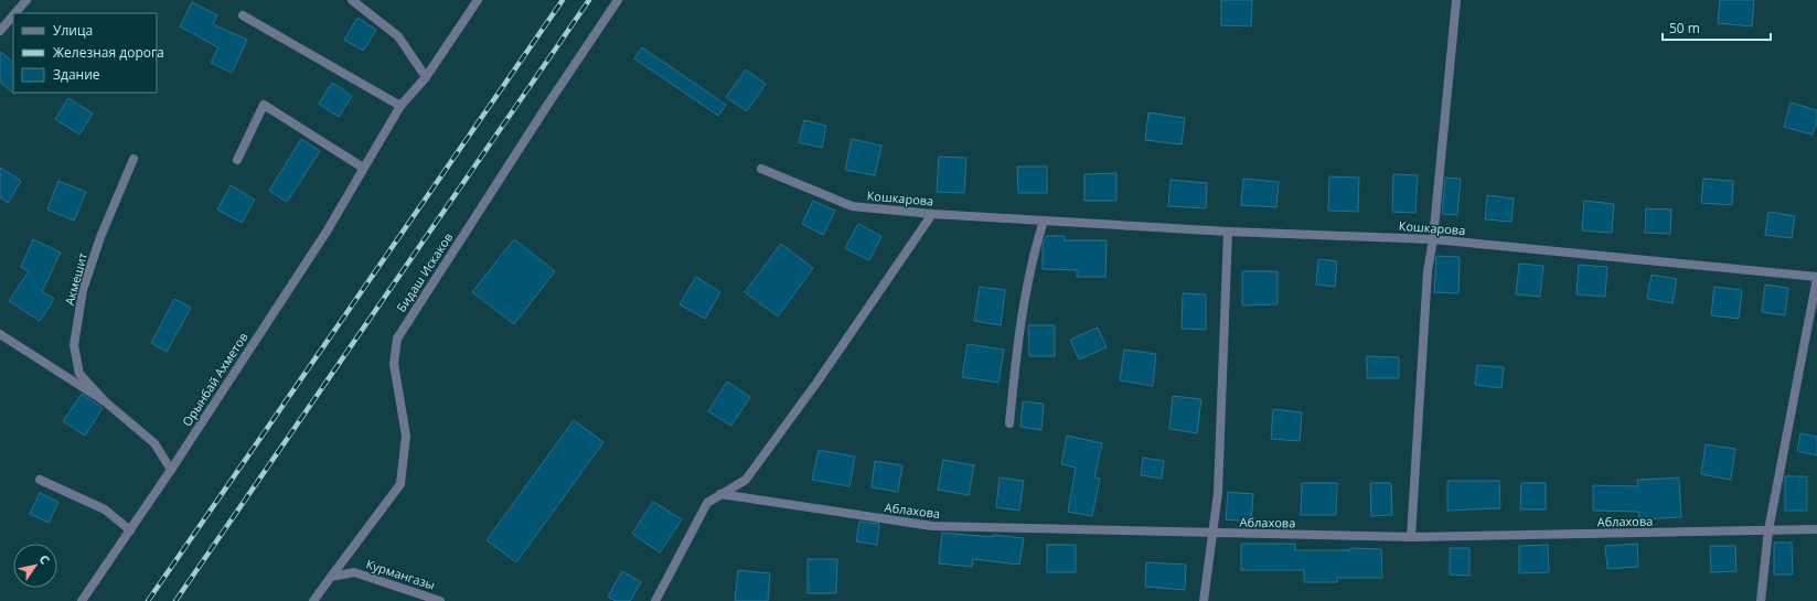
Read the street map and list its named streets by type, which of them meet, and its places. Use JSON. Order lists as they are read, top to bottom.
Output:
{
  "streets": {
    "street": [
      "Кошкарова",
      "Бидаш Искаков",
      "Акмешит",
      "Орынбай Ахметов",
      "Аблахова",
      "Курмангазы"
    ]
  },
  "crossings": [
    ["Бидаш Искаков", "Курмангазы"],
    ["Акмешит", "Орынбай Ахметов"]
  ],
  "legend": ["Улица", "Железная дорога", "Здание"],
  "scale_bar": "50 m",
  "north": "top right"
}
